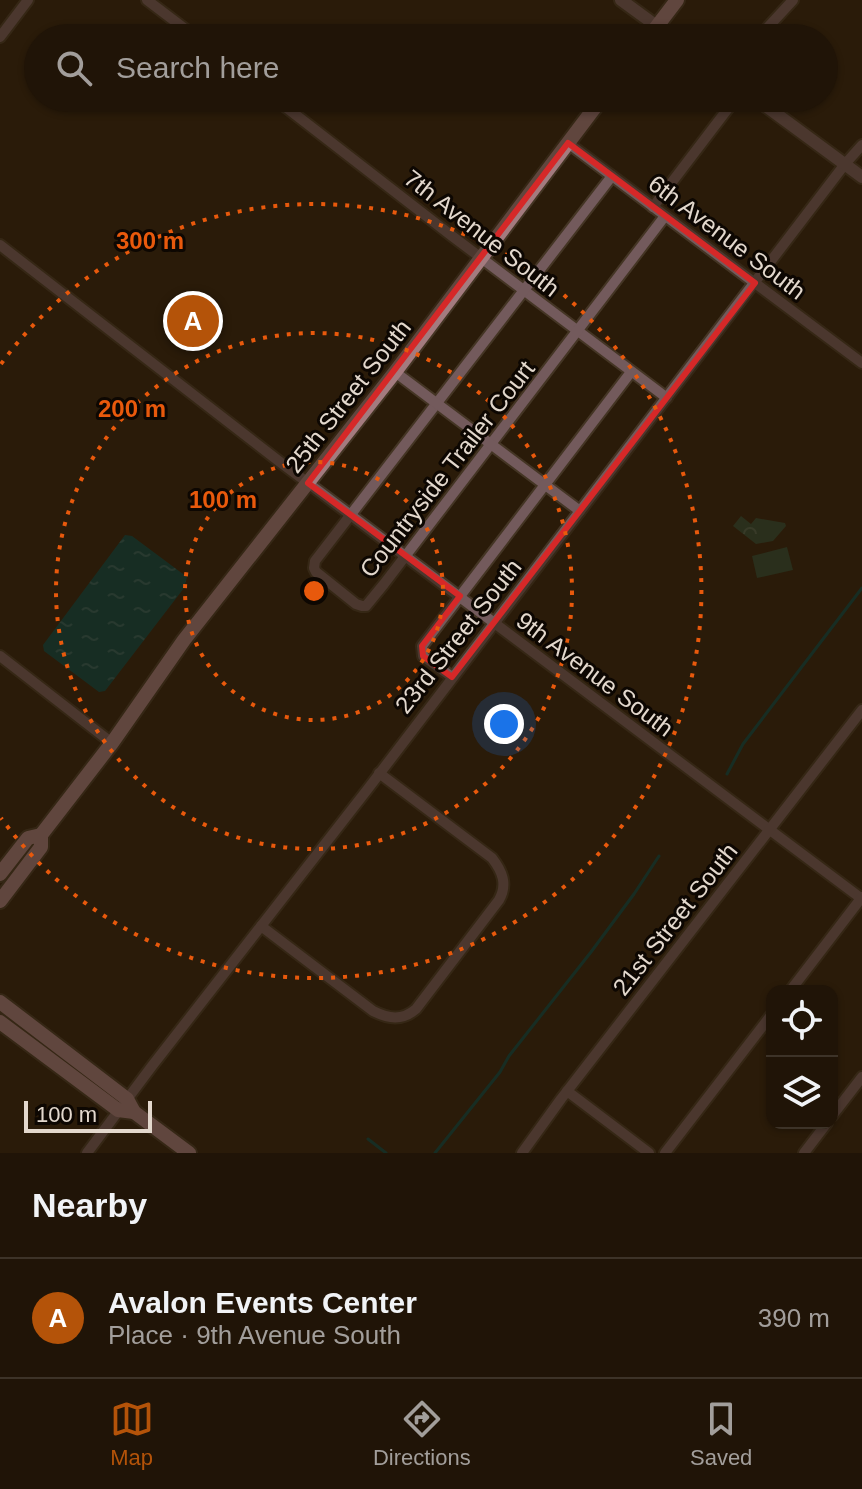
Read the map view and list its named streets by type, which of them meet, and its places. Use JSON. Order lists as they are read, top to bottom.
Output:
{
  "streets": {
    "main road": ["25th Street South"],
    "street": [
      "7th Avenue South",
      "6th Avenue South",
      "Countryside Trailer Court",
      "23rd Street South",
      "9th Avenue South",
      "21st Street South"
    ]
  },
  "crossings": [
    ["7th Avenue South", "25th Street South"],
    ["7th Avenue South", "Countryside Trailer Court"],
    ["7th Avenue South", "23rd Street South"],
    ["6th Avenue South", "25th Street South"],
    ["6th Avenue South", "Countryside Trailer Court"],
    ["6th Avenue South", "23rd Street South"],
    ["25th Street South", "9th Avenue South"],
    ["Countryside Trailer Court", "9th Avenue South"],
    ["23rd Street South", "9th Avenue South"],
    ["9th Avenue South", "21st Street South"]
  ],
  "scale_bar": "100 m",
  "page": {
    "search": "Search here",
    "pins": "A",
    "scale": "100 m",
    "heading": "Nearby",
    "list": [
      {
        "mark": "A",
        "name": "Avalon Events Center",
        "note": "Place · 9th Avenue South",
        "value": "390 m"
      }
    ],
    "nav": ["Map", "Directions", "Saved"]
  },
  "rings": ["300 m", "200 m", "100 m"]
}
